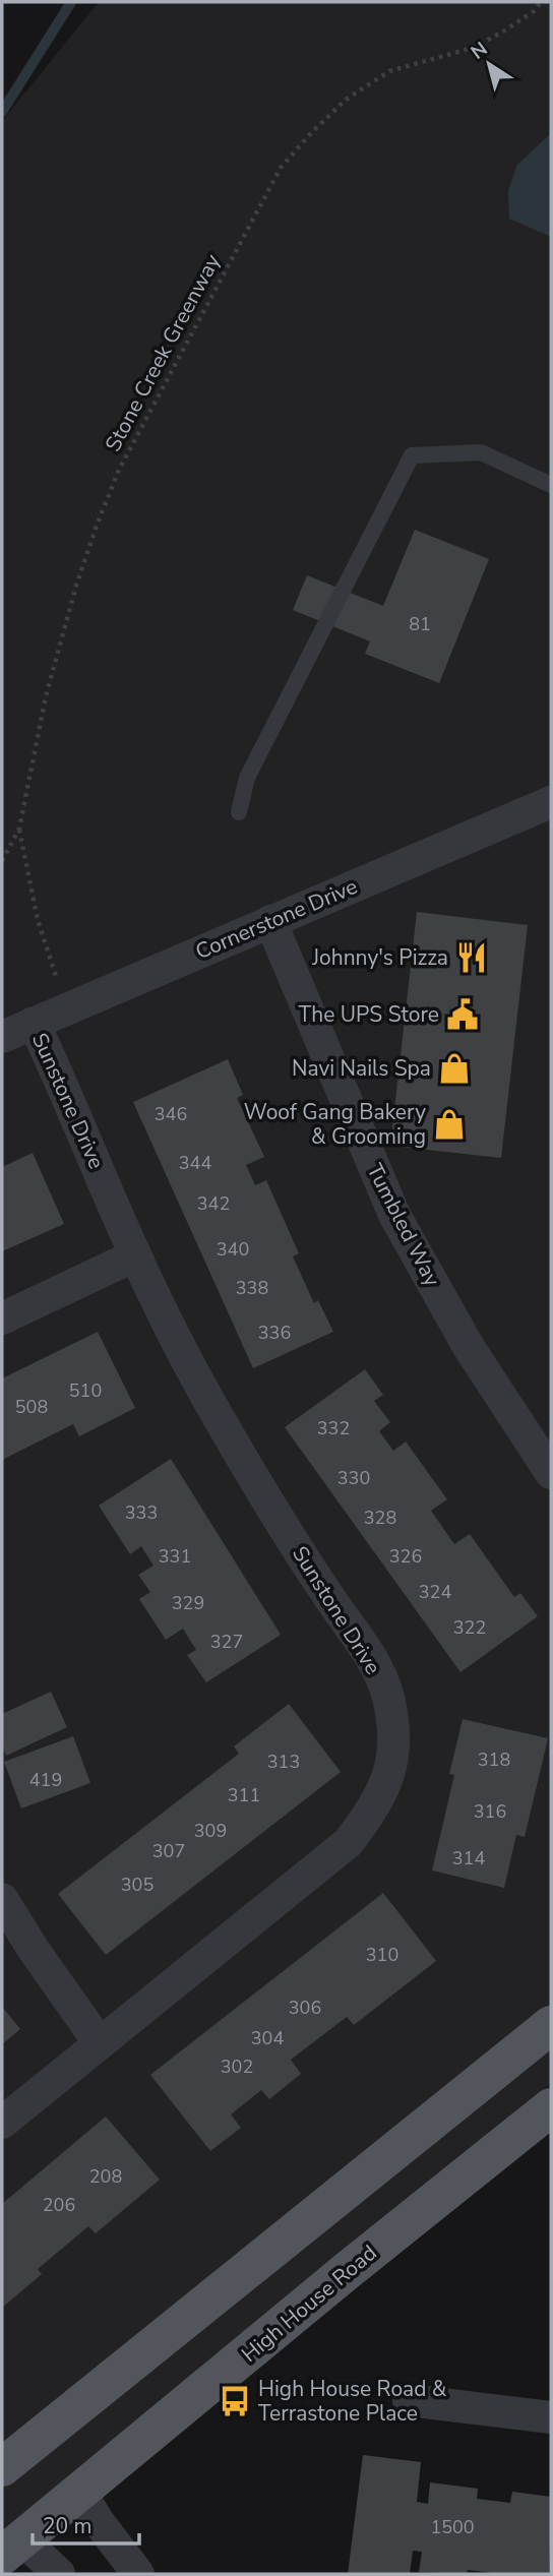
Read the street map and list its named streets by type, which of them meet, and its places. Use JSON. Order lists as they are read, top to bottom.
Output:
{
  "streets": {
    "main road": ["High House Road"],
    "street": ["Cornerstone Drive", "Sunstone Drive", "Tumbled Way"],
    "path": ["Stone Creek Greenway"]
  },
  "crossings": [
    ["Cornerstone Drive", "Sunstone Drive"],
    ["Cornerstone Drive", "Tumbled Way"]
  ],
  "places": {
    "restaurant": ["Johnny's Pizza"],
    "public building": ["The UPS Store"],
    "shop": ["Navi Nails Spa", "Woof Gang Bakery & Grooming"],
    "bus stop": ["High House Road & Terrastone Place"]
  },
  "house_numbers": [
    "81",
    "346",
    "344",
    "342",
    "340",
    "338",
    "336",
    "510",
    "508",
    "332",
    "330",
    "333",
    "328",
    "331",
    "326",
    "324",
    "329",
    "322",
    "327",
    "318",
    "313",
    "419",
    "311",
    "316",
    "309",
    "307",
    "314",
    "305",
    "310",
    "306",
    "304",
    "302",
    "208",
    "206",
    "1500"
  ],
  "scale_bar": "20 m",
  "north": "top left"
}
